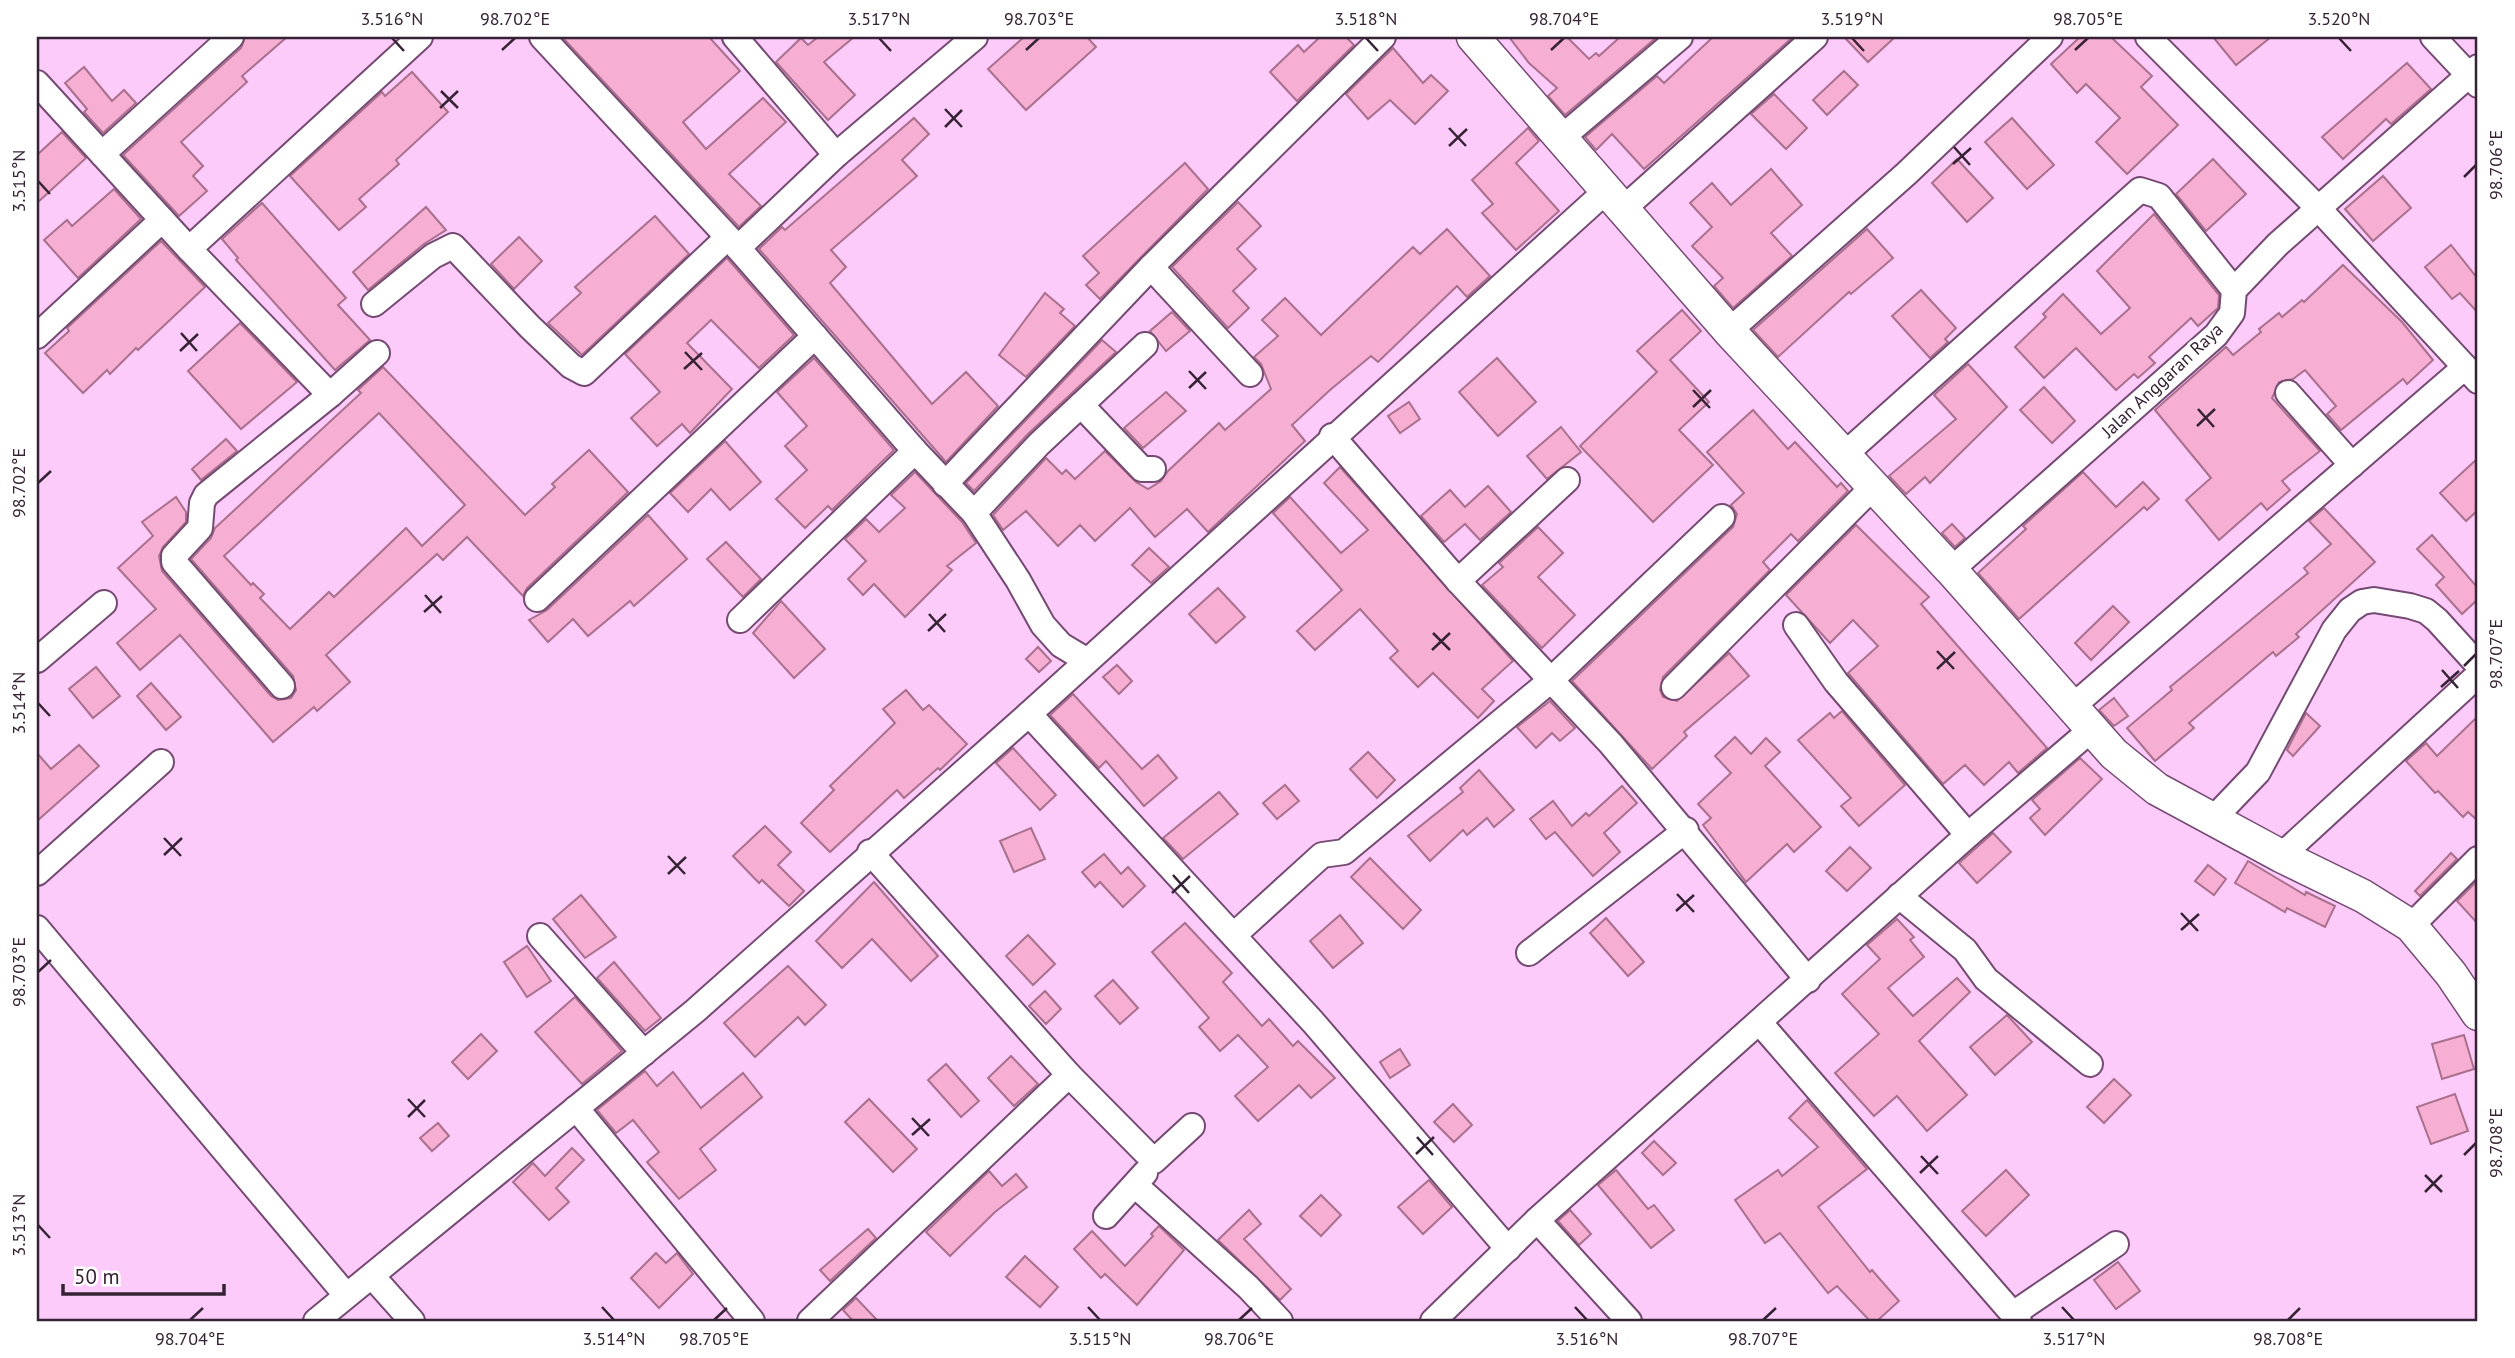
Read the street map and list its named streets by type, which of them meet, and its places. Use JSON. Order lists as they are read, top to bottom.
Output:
{
  "streets": {
    "street": ["Jalan Anggaran Raya"]
  },
  "scale_bar": "50 m",
  "coordinates": [
    "3.516°N",
    "98.702°E",
    "3.517°N",
    "98.703°E",
    "3.518°N",
    "98.704°E",
    "3.519°N",
    "98.705°E",
    "3.520°N",
    "98.706°E",
    "3.515°N",
    "98.707°E",
    "3.514°N",
    "98.708°E",
    "3.513°N"
  ]
}
